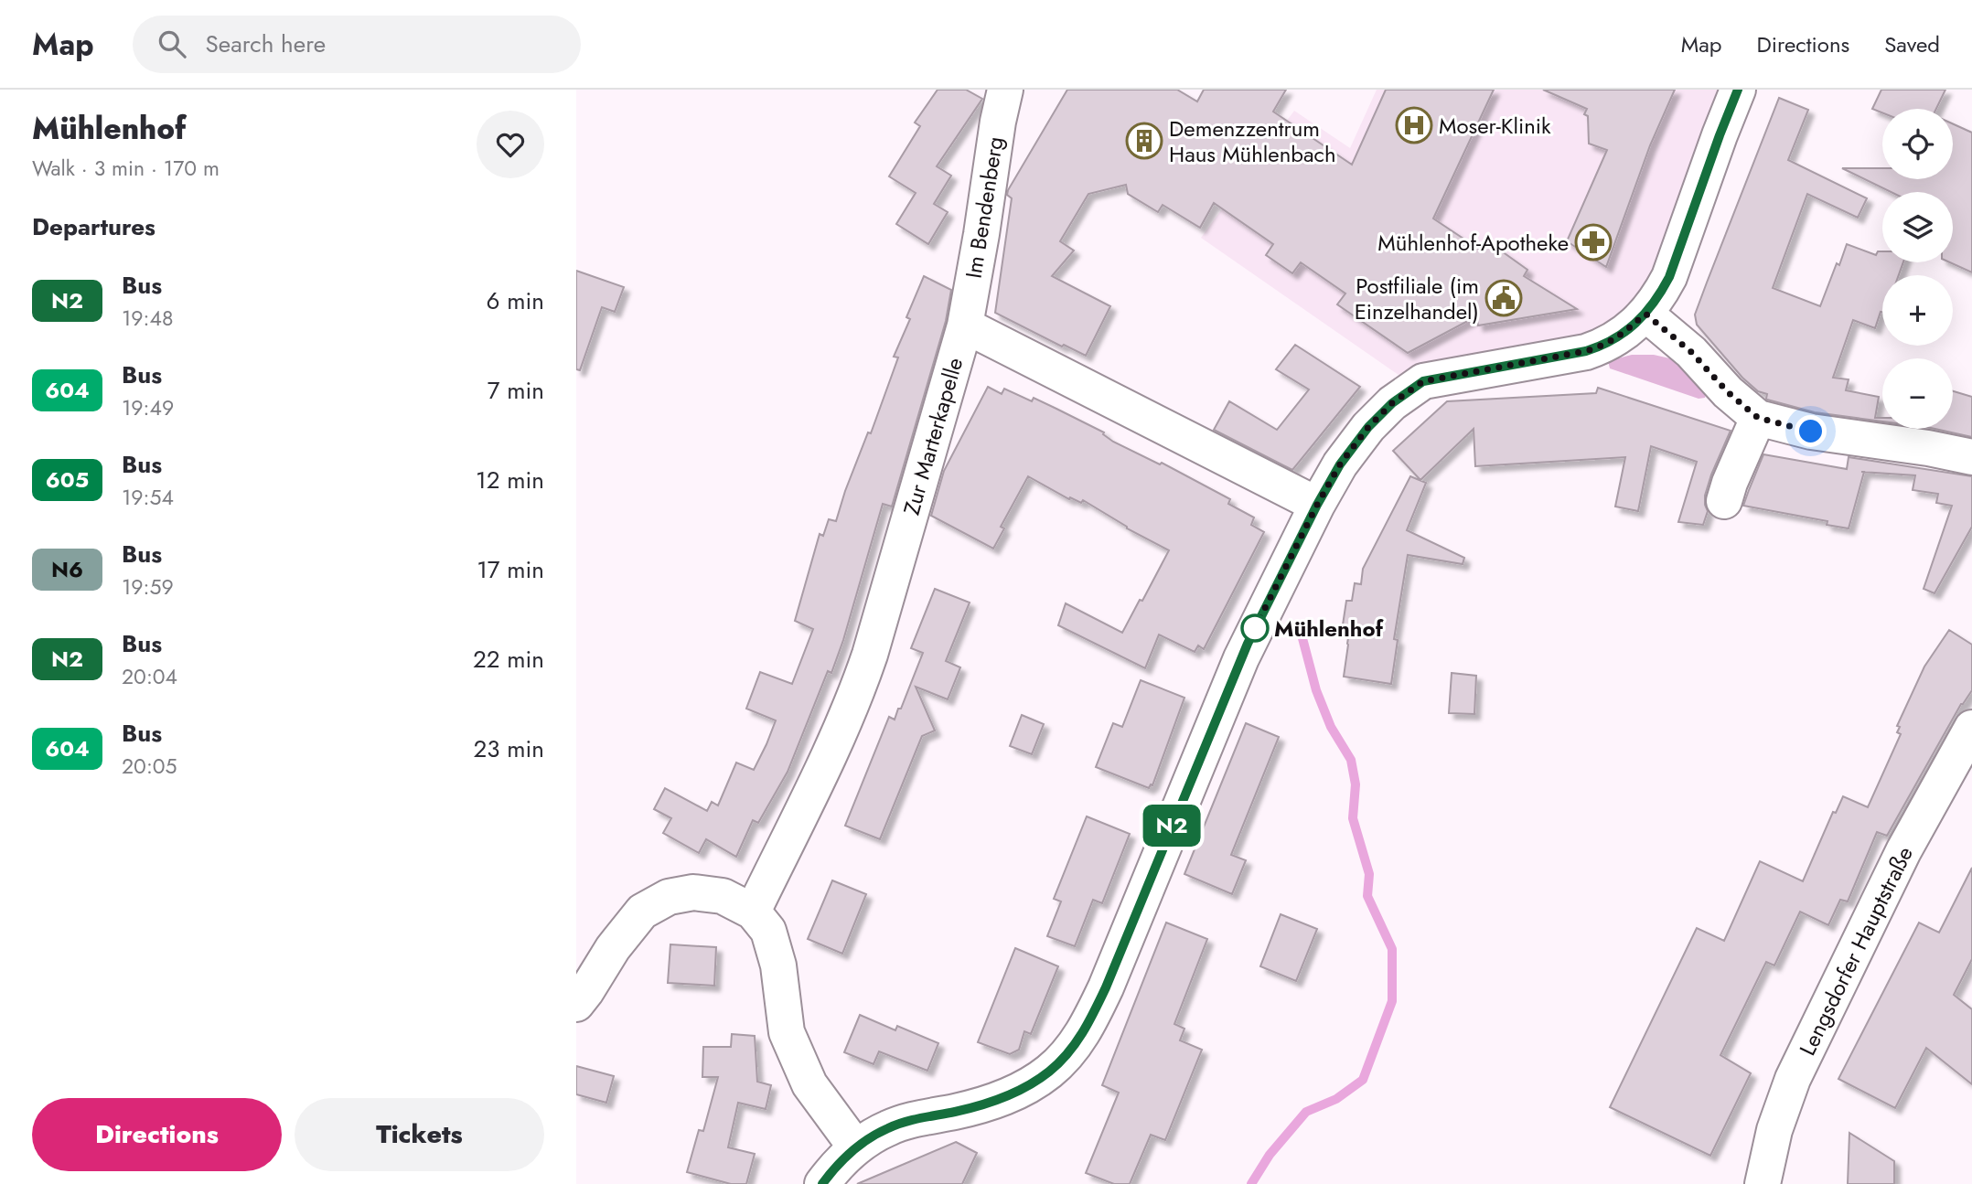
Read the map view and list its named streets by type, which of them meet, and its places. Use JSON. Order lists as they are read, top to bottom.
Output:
{
  "streets": {
    "street": ["Im Bendenberg", "Zur Marterkapelle", "Lengsdorfer Hauptstraße"]
  },
  "crossings": [
    ["Im Bendenberg", "Zur Marterkapelle"]
  ],
  "places": {
    "hospital": ["Moser-Klinik"],
    "building": ["Demenzzentrum Haus Mühlenbach"],
    "pharmacy": ["Mühlenhof-Apotheke"],
    "public building": ["Postfiliale (im Einzelhandel)"],
    "other": ["Mühlenhof"]
  },
  "lines": ["bus line N2"],
  "page": {
    "header": "Map",
    "search": "Search here",
    "nav": ["Map", "Directions", "Saved"],
    "heading": [
      ["Mühlenhof", "Walk · 3 min · 170 m"],
      "Departures"
    ],
    "on_map": "N2",
    "map_buttons": ["+", "−"],
    "list": [
      {
        "mark": "N2",
        "name": "Bus",
        "note": "19:48",
        "value": "6 min"
      },
      {
        "mark": "604",
        "name": "Bus",
        "note": "19:49",
        "value": "7 min"
      },
      {
        "mark": "605",
        "name": "Bus",
        "note": "19:54",
        "value": "12 min"
      },
      {
        "mark": "N6",
        "name": "Bus",
        "note": "19:59",
        "value": "17 min"
      },
      {
        "mark": "N2",
        "name": "Bus",
        "note": "20:04",
        "value": "22 min"
      },
      {
        "mark": "604",
        "name": "Bus",
        "note": "20:05",
        "value": "23 min"
      }
    ],
    "buttons": ["Directions", "Tickets"]
  }
}
